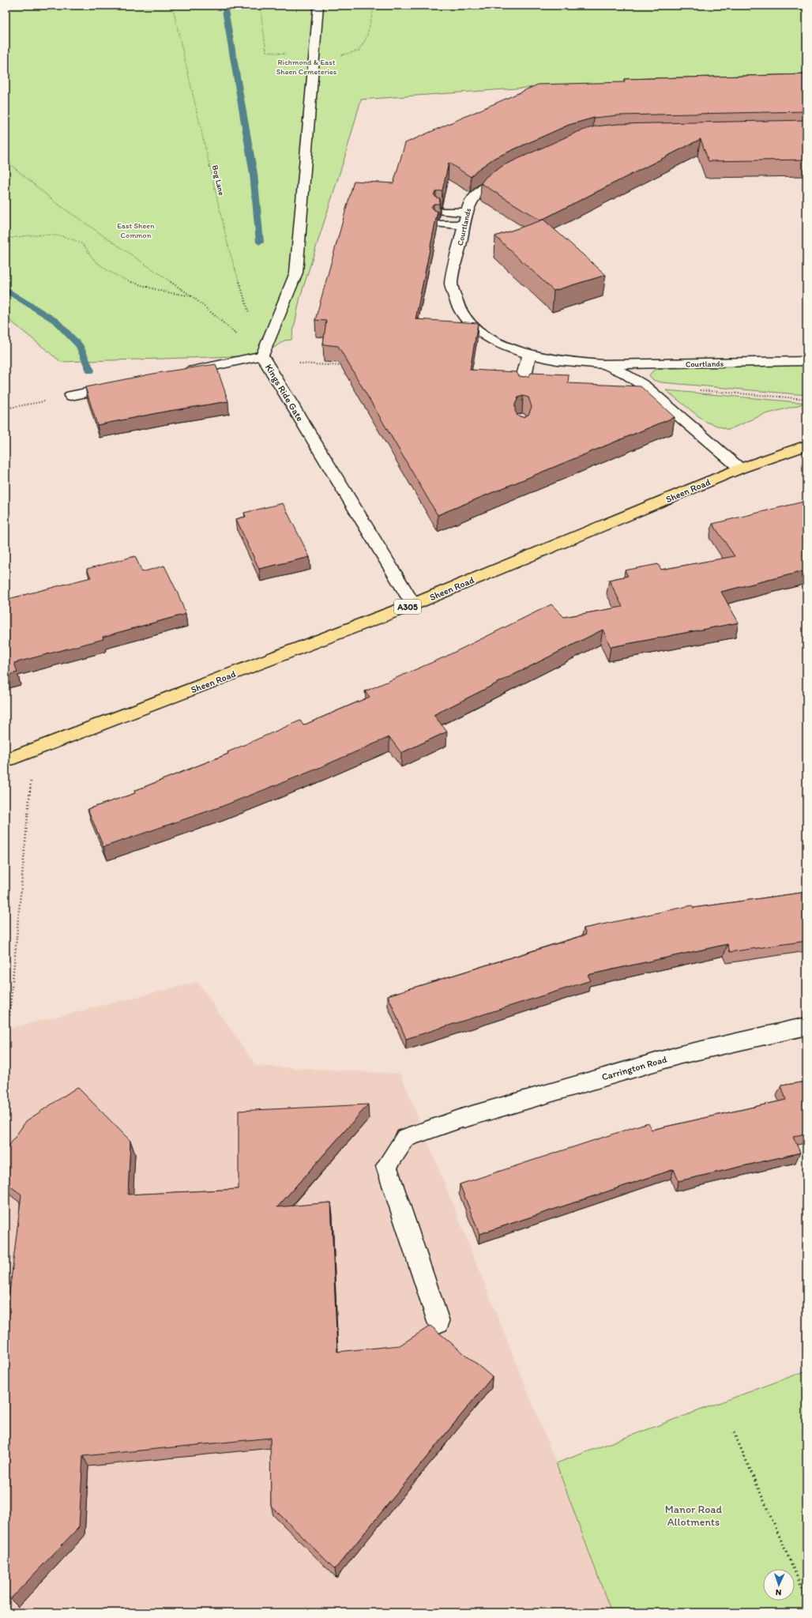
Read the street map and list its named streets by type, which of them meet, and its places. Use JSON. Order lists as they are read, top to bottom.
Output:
{
  "streets": {
    "main road": ["Sheen Road", "A305"],
    "street": ["Courtlands", "Kings Ride Gate", "Carrington Road"],
    "path": ["Bog Lane"]
  },
  "crossings": [
    ["Bog Lane", "Kings Ride Gate"],
    ["Courtlands", "Sheen Road"],
    ["Kings Ride Gate", "Sheen Road"]
  ],
  "parks": ["Richmond & East Sheen Cemeteries", "East Sheen Common", "Manor Road Allotments"],
  "north": "bottom"
}
